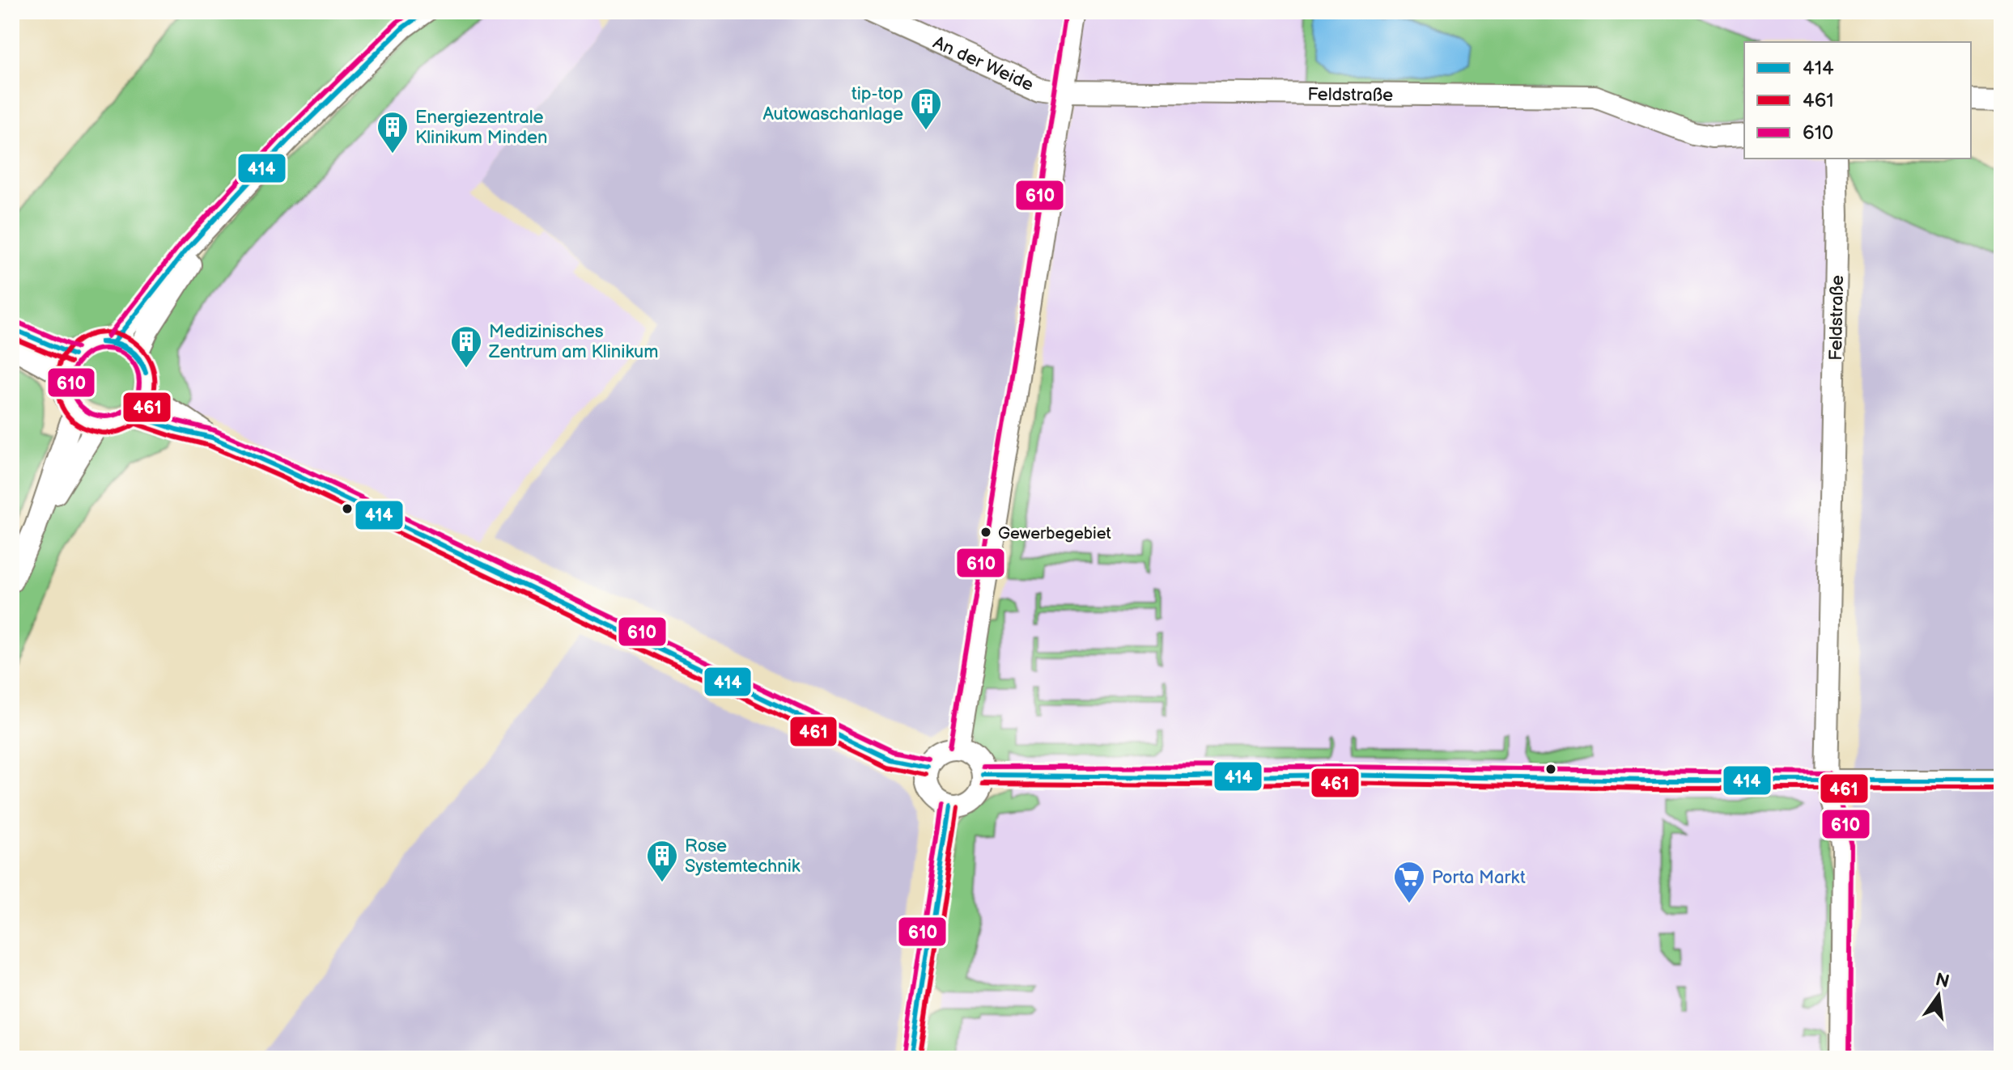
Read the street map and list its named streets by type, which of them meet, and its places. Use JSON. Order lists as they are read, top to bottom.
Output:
{
  "streets": {
    "street": ["An der Weide", "Feldstraße"]
  },
  "crossings": [
    ["An der Weide", "Feldstraße"]
  ],
  "places": {
    "building": [
      "tip-top Autowaschanlage",
      "Energiezentrale Klinikum Minden",
      "Medizinisches Zentrum am Klinikum",
      "Rose Systemtechnik"
    ],
    "other": ["Gewerbegebiet"],
    "supermarket": ["Porta Markt"]
  },
  "lines": ["transit line 414", "transit line 610", "transit line 461"],
  "legend": ["414", "461", "610"],
  "north": "top"
}
